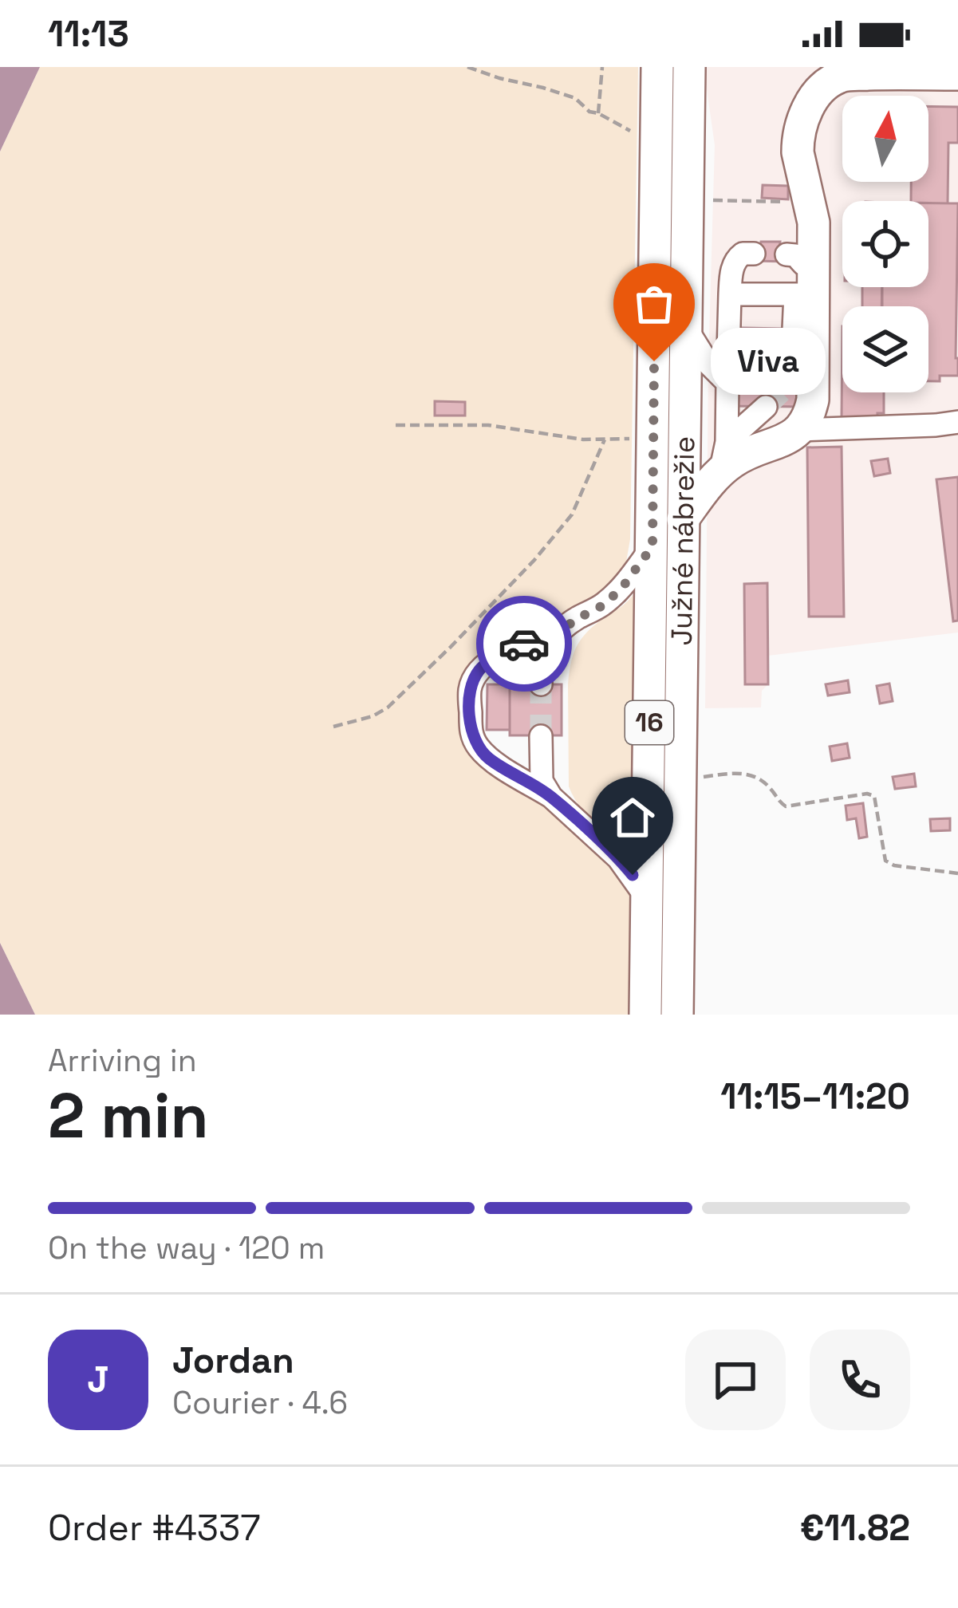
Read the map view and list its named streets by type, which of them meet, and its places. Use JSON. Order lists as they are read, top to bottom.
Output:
{
  "streets": {
    "highway": ["Južné nábrežie", "16"]
  },
  "places": ["Viva"],
  "north": "top",
  "page": {
    "status": "11:13",
    "bubble": "Viva",
    "heading": ["2 min", "Arriving in", "11:15–11:20"],
    "panel": [
      "Jordan",
      "Courier · 4.6",
      "Order #4337",
      "€11.82"
    ],
    "bar": "On the way · 120 m",
    "round": "J"
  }
}
